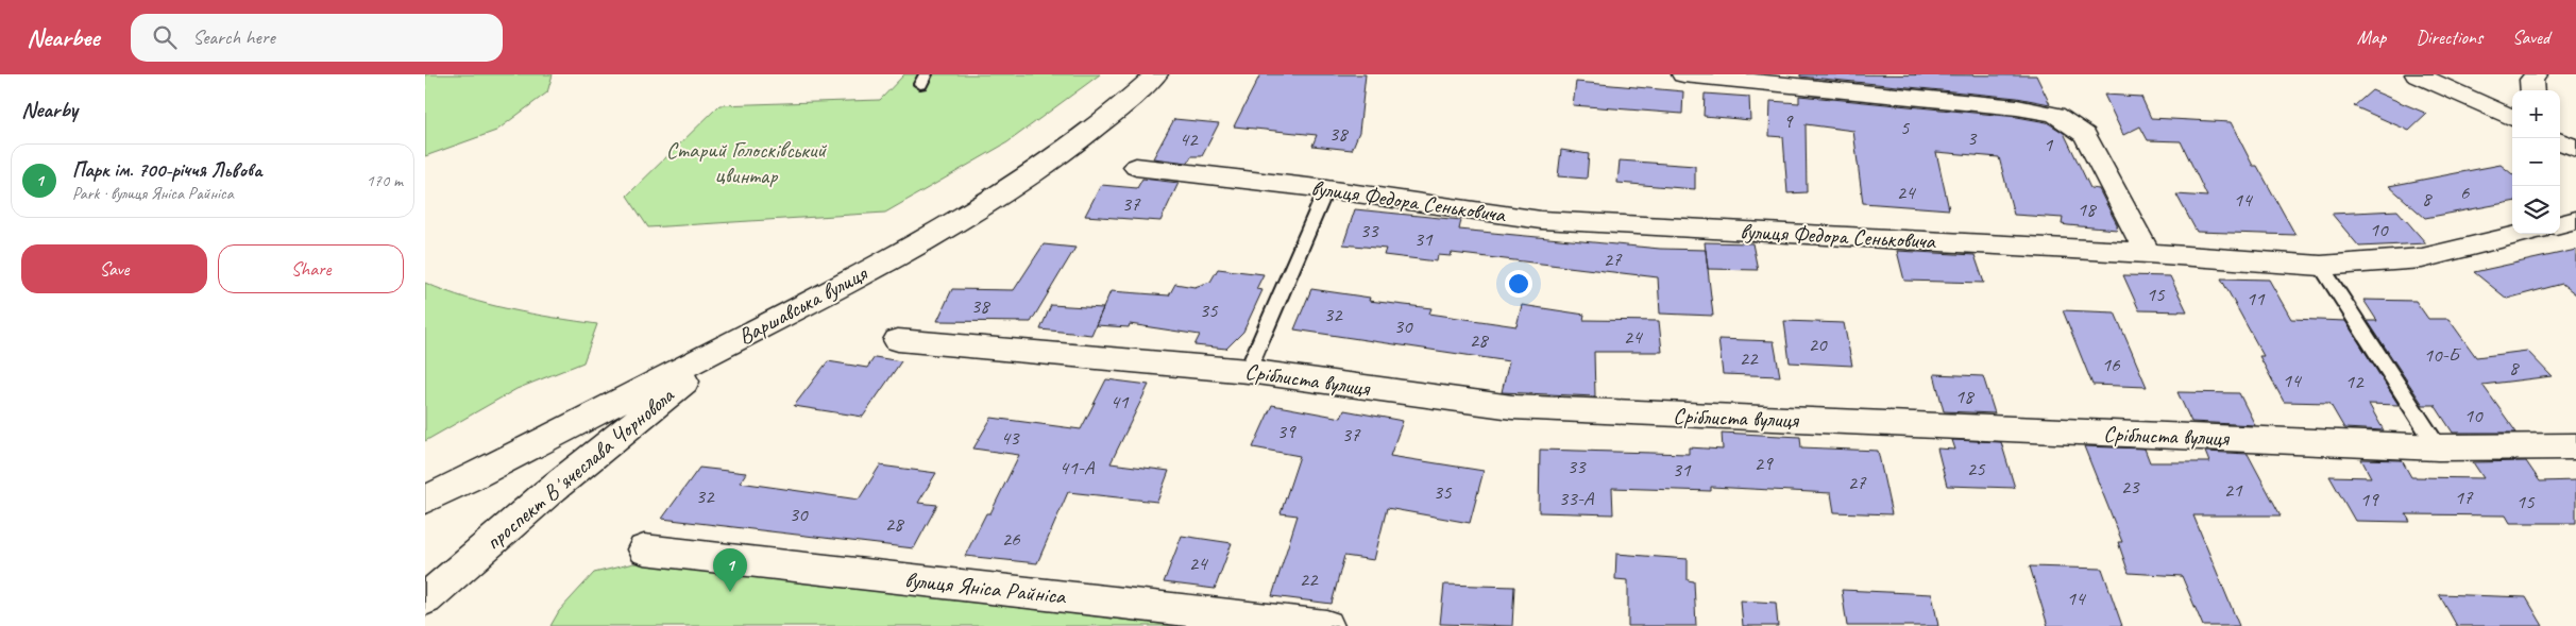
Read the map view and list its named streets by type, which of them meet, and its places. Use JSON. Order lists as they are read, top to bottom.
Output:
{
  "streets": {
    "street": [
      "вулиця Федора Сеньковича",
      "Варшавська вулиця",
      "Сріблиста вулиця",
      "проспект Вʼячеслава Чорновола",
      "вулиця Яніса Райніса"
    ]
  },
  "crossings": [
    ["Варшавська вулиця", "проспект Вʼячеслава Чорновола"]
  ],
  "parks": ["Старий Голосківський цвинтар"],
  "house_numbers": [
    "9",
    "5",
    "38",
    "3",
    "42",
    "1",
    "24",
    "6",
    "8",
    "14",
    "37",
    "18",
    "10",
    "33",
    "31",
    "27",
    "15",
    "11",
    "38",
    "35",
    "32",
    "30",
    "24",
    "28",
    "20",
    "10-Б",
    "22",
    "16",
    "8",
    "14",
    "12",
    "18",
    "41",
    "10",
    "39",
    "37",
    "43",
    "29",
    "33",
    "41-А",
    "25",
    "31",
    "27",
    "23",
    "21",
    "35",
    "32",
    "17",
    "33-А",
    "19",
    "15",
    "30",
    "28",
    "26",
    "24",
    "22",
    "14"
  ],
  "page": {
    "header": "Nearbee",
    "search": "Search here",
    "nav": ["Map", "Directions", "Saved"],
    "heading": "Nearby",
    "map_buttons": ["+", "−"],
    "list": [
      {
        "mark": "1",
        "name": "Парк ім. 700-річчя Львова",
        "note": "Park · вулиця Яніса Райніса",
        "value": "170 m"
      }
    ],
    "buttons": ["Save", "Share"],
    "pins": "1"
  }
}
